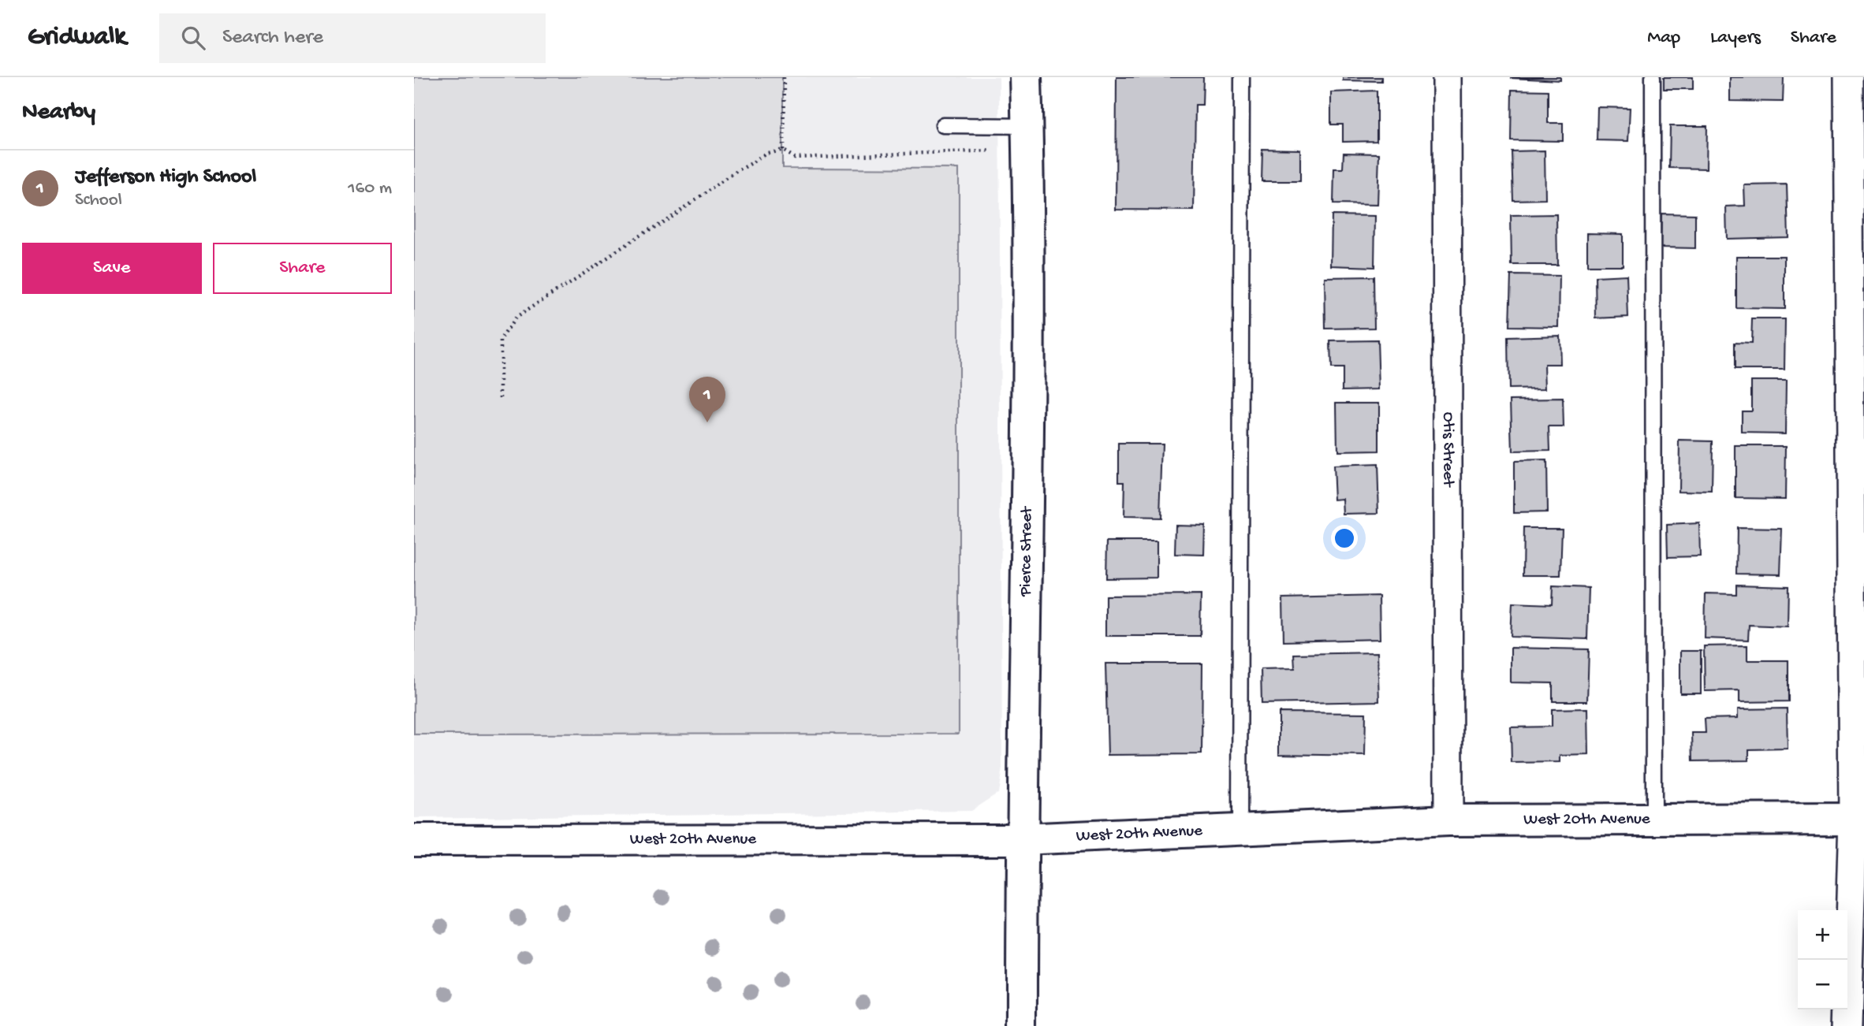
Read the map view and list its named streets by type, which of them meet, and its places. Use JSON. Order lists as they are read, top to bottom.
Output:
{
  "streets": {
    "street": ["Otis Street", "Pierce Street", "West 20th Avenue"]
  },
  "crossings": [
    ["Otis Street", "West 20th Avenue"],
    ["Pierce Street", "West 20th Avenue"]
  ],
  "page": {
    "header": "Gridwalk",
    "search": "Search here",
    "nav": ["Map", "Layers", "Share"],
    "heading": "Nearby",
    "list": [
      {
        "mark": "1",
        "name": "Jefferson High School",
        "note": "School",
        "value": "160 m"
      }
    ],
    "buttons": ["Save", "Share"],
    "pins": "1",
    "map_buttons": ["+", "−"]
  }
}
